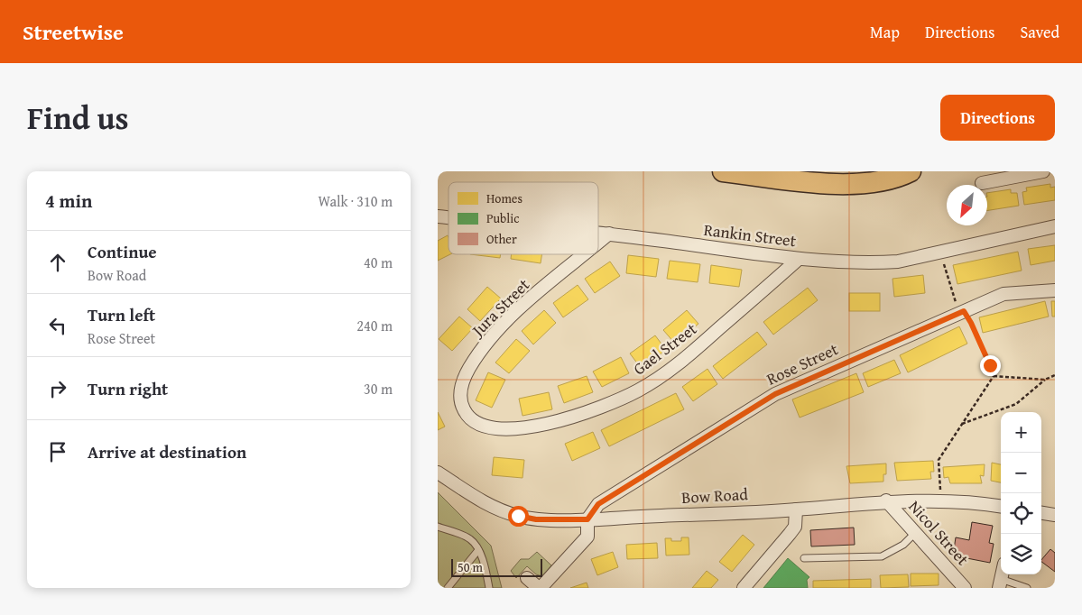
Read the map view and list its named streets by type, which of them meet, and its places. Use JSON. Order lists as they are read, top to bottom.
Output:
{
  "streets": {
    "street": [
      "Rankin Street",
      "Jura Street",
      "Gael Street",
      "Rose Street",
      "Bow Road",
      "Nicol Street"
    ]
  },
  "crossings": [
    ["Rankin Street", "Jura Street"],
    ["Rankin Street", "Gael Street"],
    ["Jura Street", "Gael Street"],
    ["Rose Street", "Bow Road"],
    ["Bow Road", "Nicol Street"]
  ],
  "legend": ["Homes", "Public", "Other"],
  "scale_bar": "50 m",
  "north": "bottom left",
  "page": {
    "header": "Streetwise",
    "nav": ["Map", "Directions", "Saved"],
    "title": "Find us",
    "buttons": "Directions",
    "heading": ["4 min", "Walk · 310 m"],
    "list": [
      ["Continue", "Bow Road", "40 m"],
      ["Turn left", "Rose Street", "240 m"],
      ["Turn right", "30 m"],
      "Arrive at destination"
    ],
    "map_buttons": ["+", "−"],
    "scale": "50 m"
  }
}
